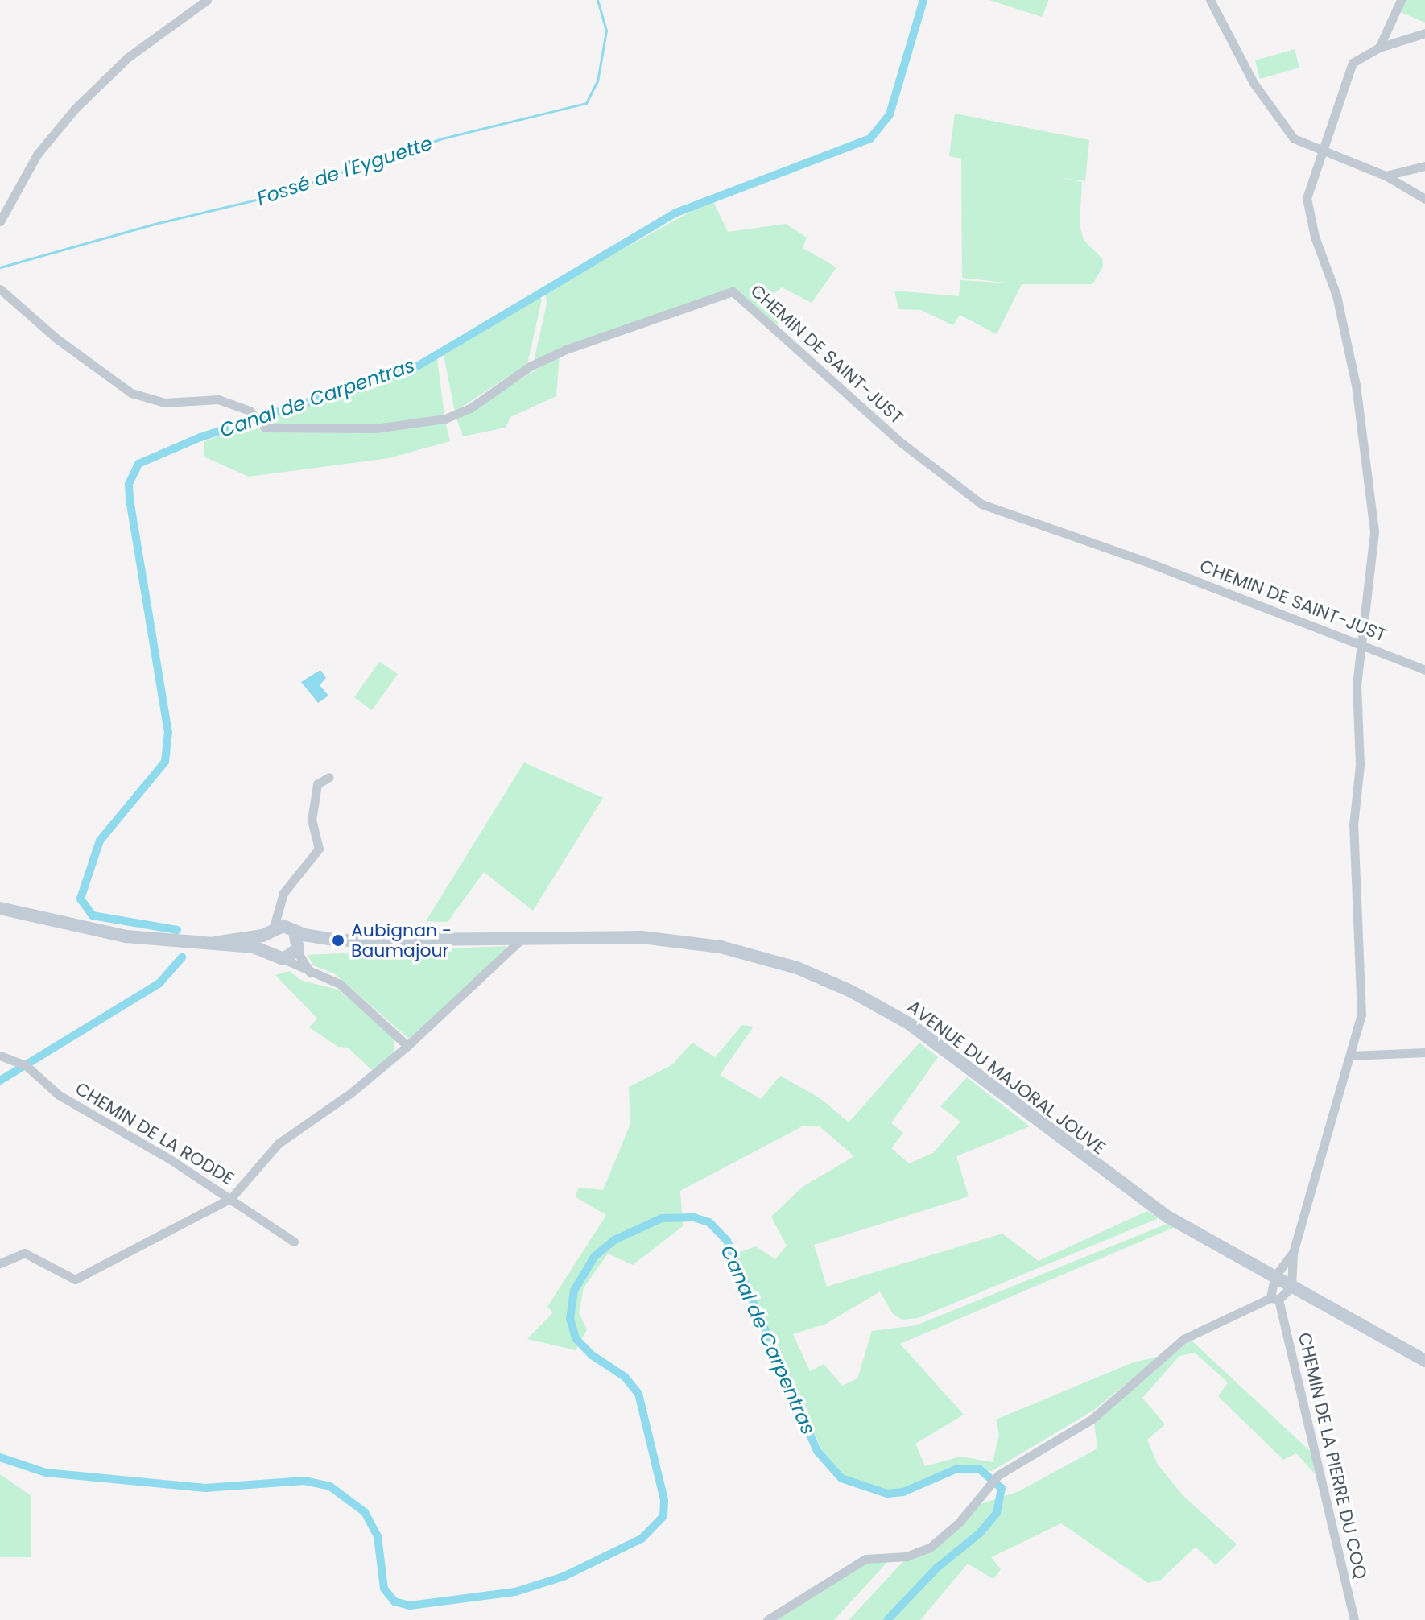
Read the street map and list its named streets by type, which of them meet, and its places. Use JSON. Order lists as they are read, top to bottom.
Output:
{
  "streets": {
    "main road": ["AVENUE DU MAJORAL JOUVE"],
    "street": ["CHEMIN DE SAINT-JUST", "CHEMIN DE LA RODDE", "CHEMIN DE LA PIERRE DU COQ"]
  },
  "water": ["Fossé de l'Eyguette", "Canal de Carpentras"],
  "places": ["Aubignan - Baumajour"]
}
